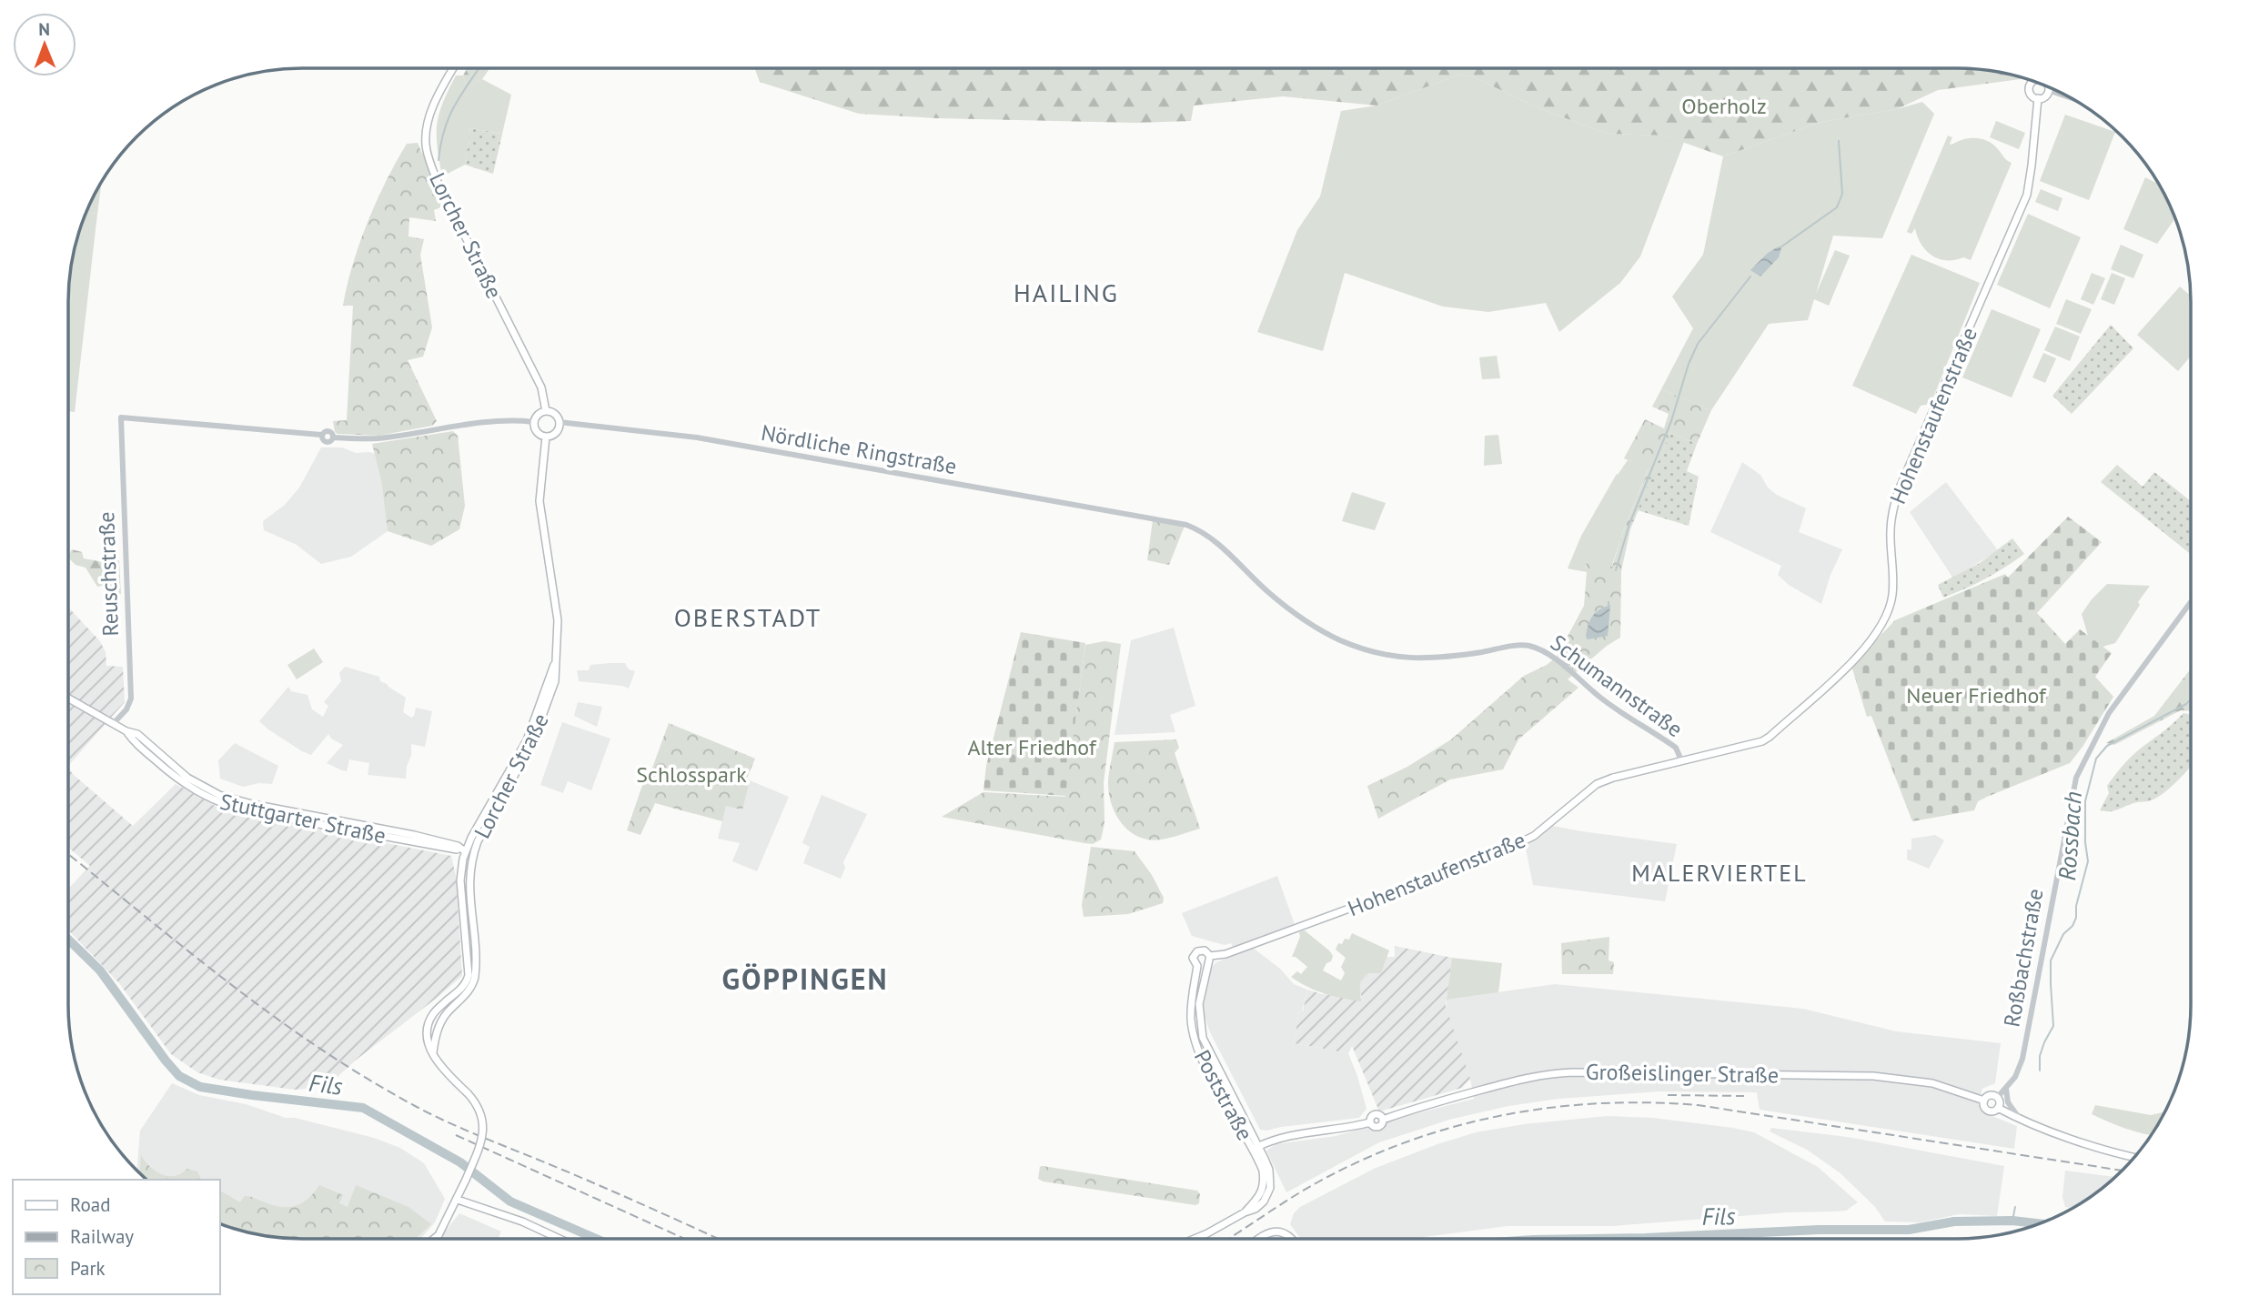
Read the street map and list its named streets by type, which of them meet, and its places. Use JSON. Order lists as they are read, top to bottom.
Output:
{
  "streets": {
    "main road": [
      "Lorcher Straße",
      "Hohenstaufenstraße",
      "Stuttgarter Straße",
      "Großeislinger Straße",
      "Poststraße"
    ],
    "street": [
      "Nördliche Ringstraße",
      "Reuschstraße",
      "Schumannstraße",
      "Roßbachstraße"
    ]
  },
  "crossings": [
    ["Lorcher Straße", "Nördliche Ringstraße"],
    ["Lorcher Straße", "Reuschstraße"],
    ["Lorcher Straße", "Stuttgarter Straße"],
    ["Hohenstaufenstraße", "Schumannstraße"],
    ["Hohenstaufenstraße", "Poststraße"],
    ["Nördliche Ringstraße", "Reuschstraße"],
    ["Nördliche Ringstraße", "Schumannstraße"],
    ["Reuschstraße", "Stuttgarter Straße"],
    ["Roßbachstraße", "Großeislinger Straße"],
    ["Großeislinger Straße", "Poststraße"]
  ],
  "districts": [
    "HAILING",
    "OBERSTADT",
    "MALERVIERTEL",
    "GÖPPINGEN"
  ],
  "water": ["Rossbach", "Fils"],
  "parks": [
    "Oberholz",
    "Neuer Friedhof",
    "Alter Friedhof",
    "Schlosspark"
  ],
  "legend": ["Road", "Railway", "Park"],
  "north": "top"
}
